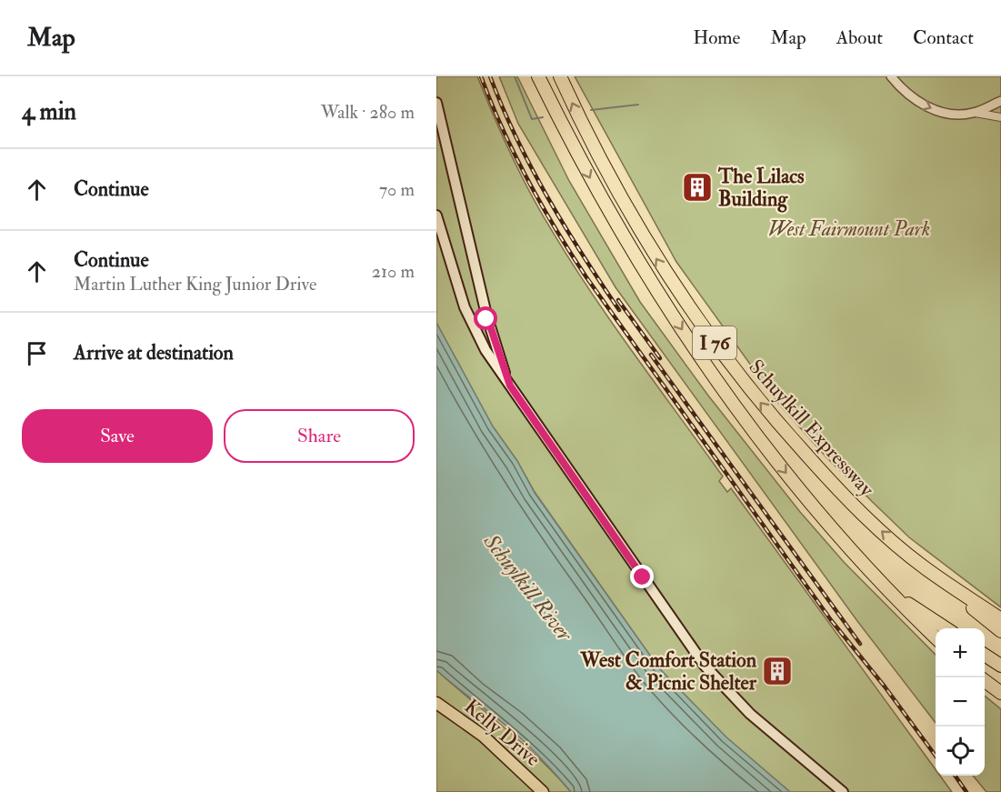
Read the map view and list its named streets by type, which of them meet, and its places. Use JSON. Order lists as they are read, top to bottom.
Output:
{
  "streets": {
    "highway": ["I 76", "Schuylkill Expressway"],
    "main road": ["Kelly Drive"]
  },
  "water": ["Schuylkill River"],
  "parks": ["West Fairmount Park"],
  "places": {
    "building": ["The Lilacs Building", "West Comfort Station & Picnic Shelter"]
  },
  "page": {
    "header": "Map",
    "nav": [
      "Home",
      "Map",
      "About",
      "Contact"
    ],
    "heading": ["4 min", "Walk · 280 m"],
    "list": [
      ["Continue", "70 m"],
      ["Continue", "Martin Luther King Junior Drive", "210 m"],
      "Arrive at destination"
    ],
    "buttons": ["Save", "Share"],
    "map_buttons": ["+", "−"]
  }
}
